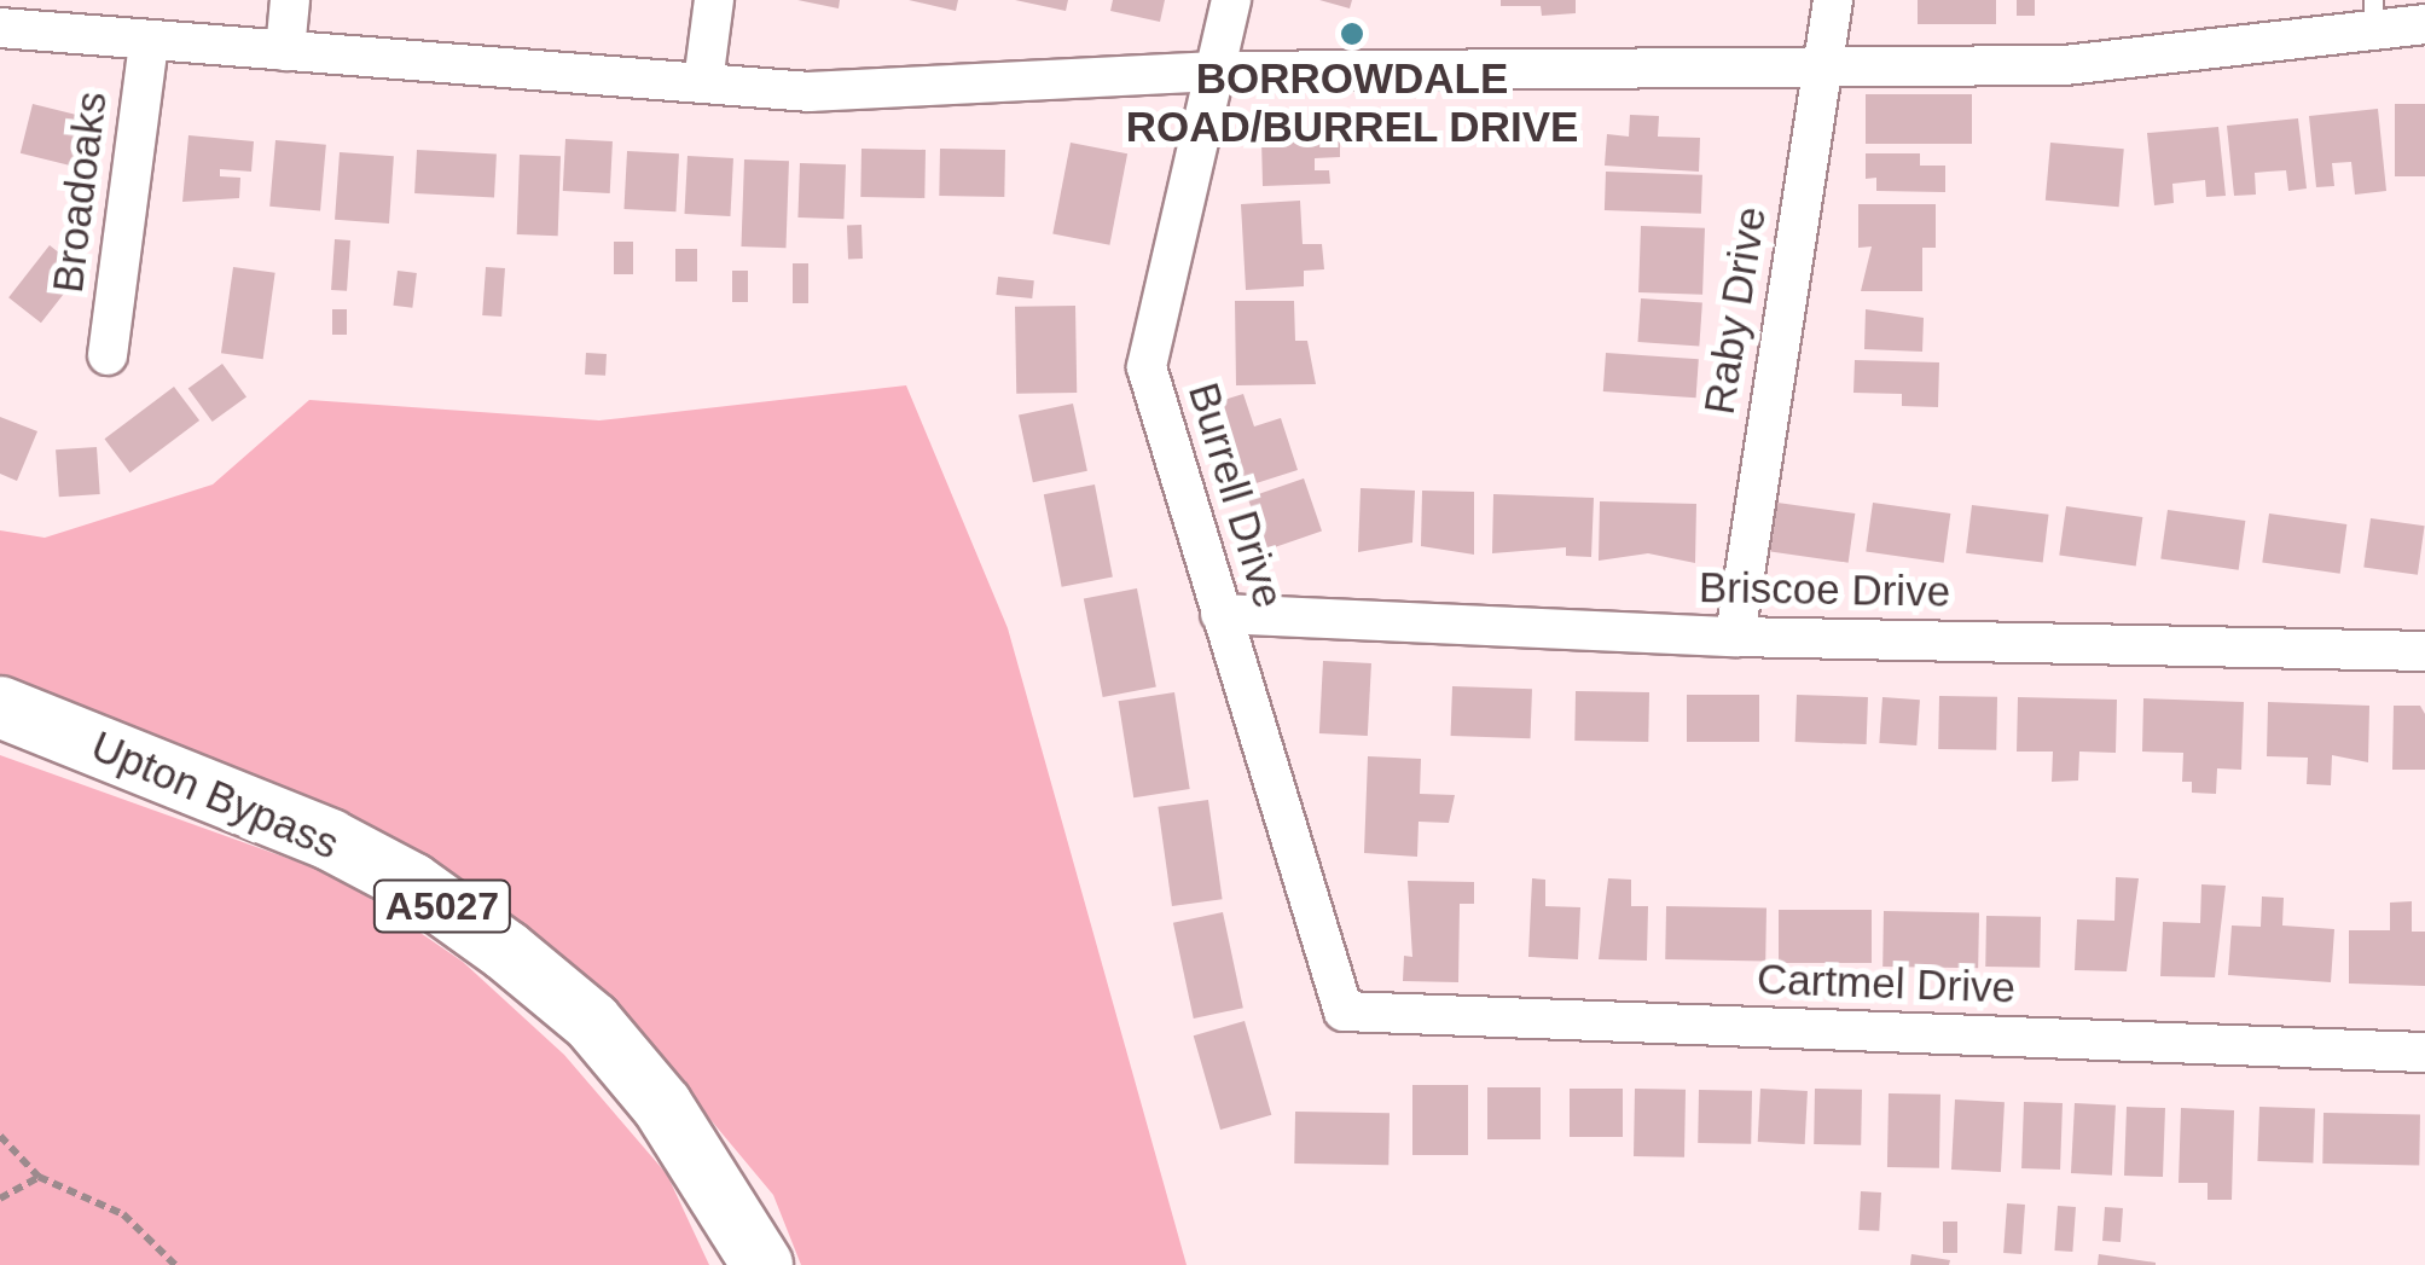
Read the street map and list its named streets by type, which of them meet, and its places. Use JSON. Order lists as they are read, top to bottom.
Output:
{
  "streets": {
    "main road": ["Upton Bypass", "A5027"],
    "street": [
      "Broadoaks",
      "Raby Drive",
      "Burrell Drive",
      "Briscoe Drive",
      "Cartmel Drive"
    ]
  },
  "crossings": [
    ["Raby Drive", "Briscoe Drive"],
    ["Burrell Drive", "Briscoe Drive"],
    ["Burrell Drive", "Cartmel Drive"]
  ],
  "places": ["BORROWDALE ROAD/BURREL DRIVE"]
}
